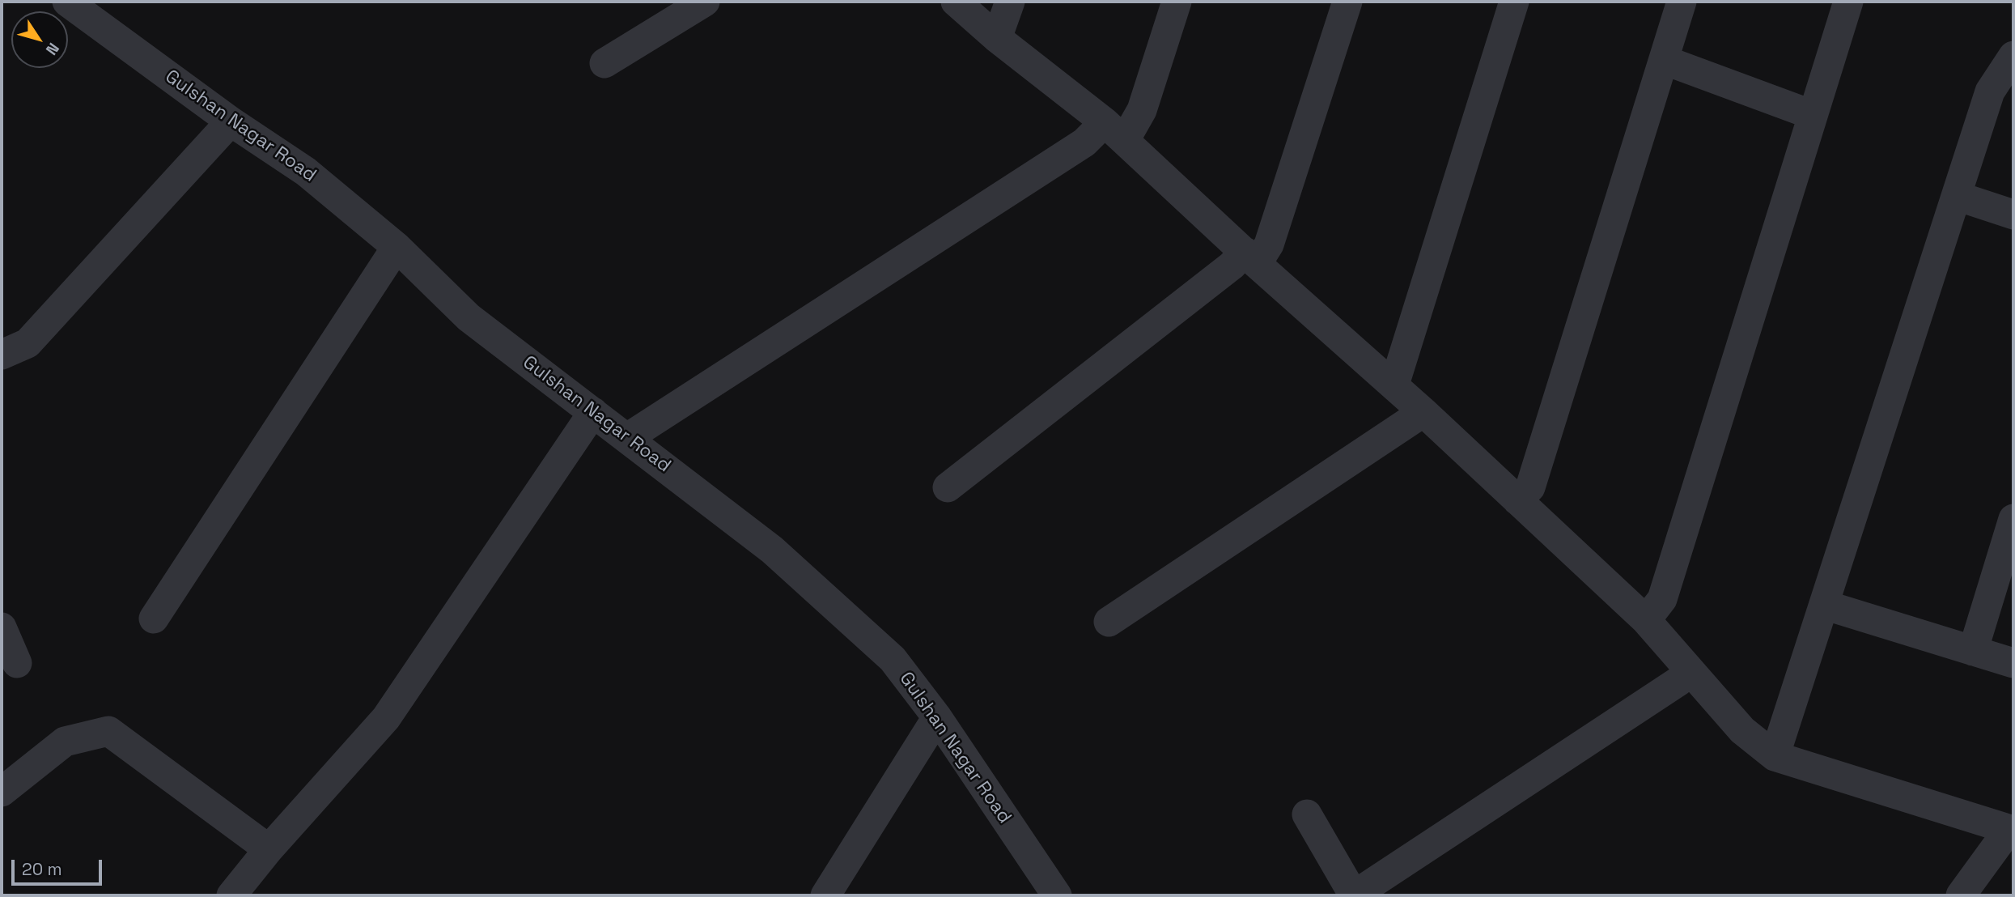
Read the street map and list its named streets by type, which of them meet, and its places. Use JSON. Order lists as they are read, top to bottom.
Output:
{
  "streets": {
    "street": ["Gulshan Nagar Road"]
  },
  "scale_bar": "20 m",
  "north": "bottom right"
}
